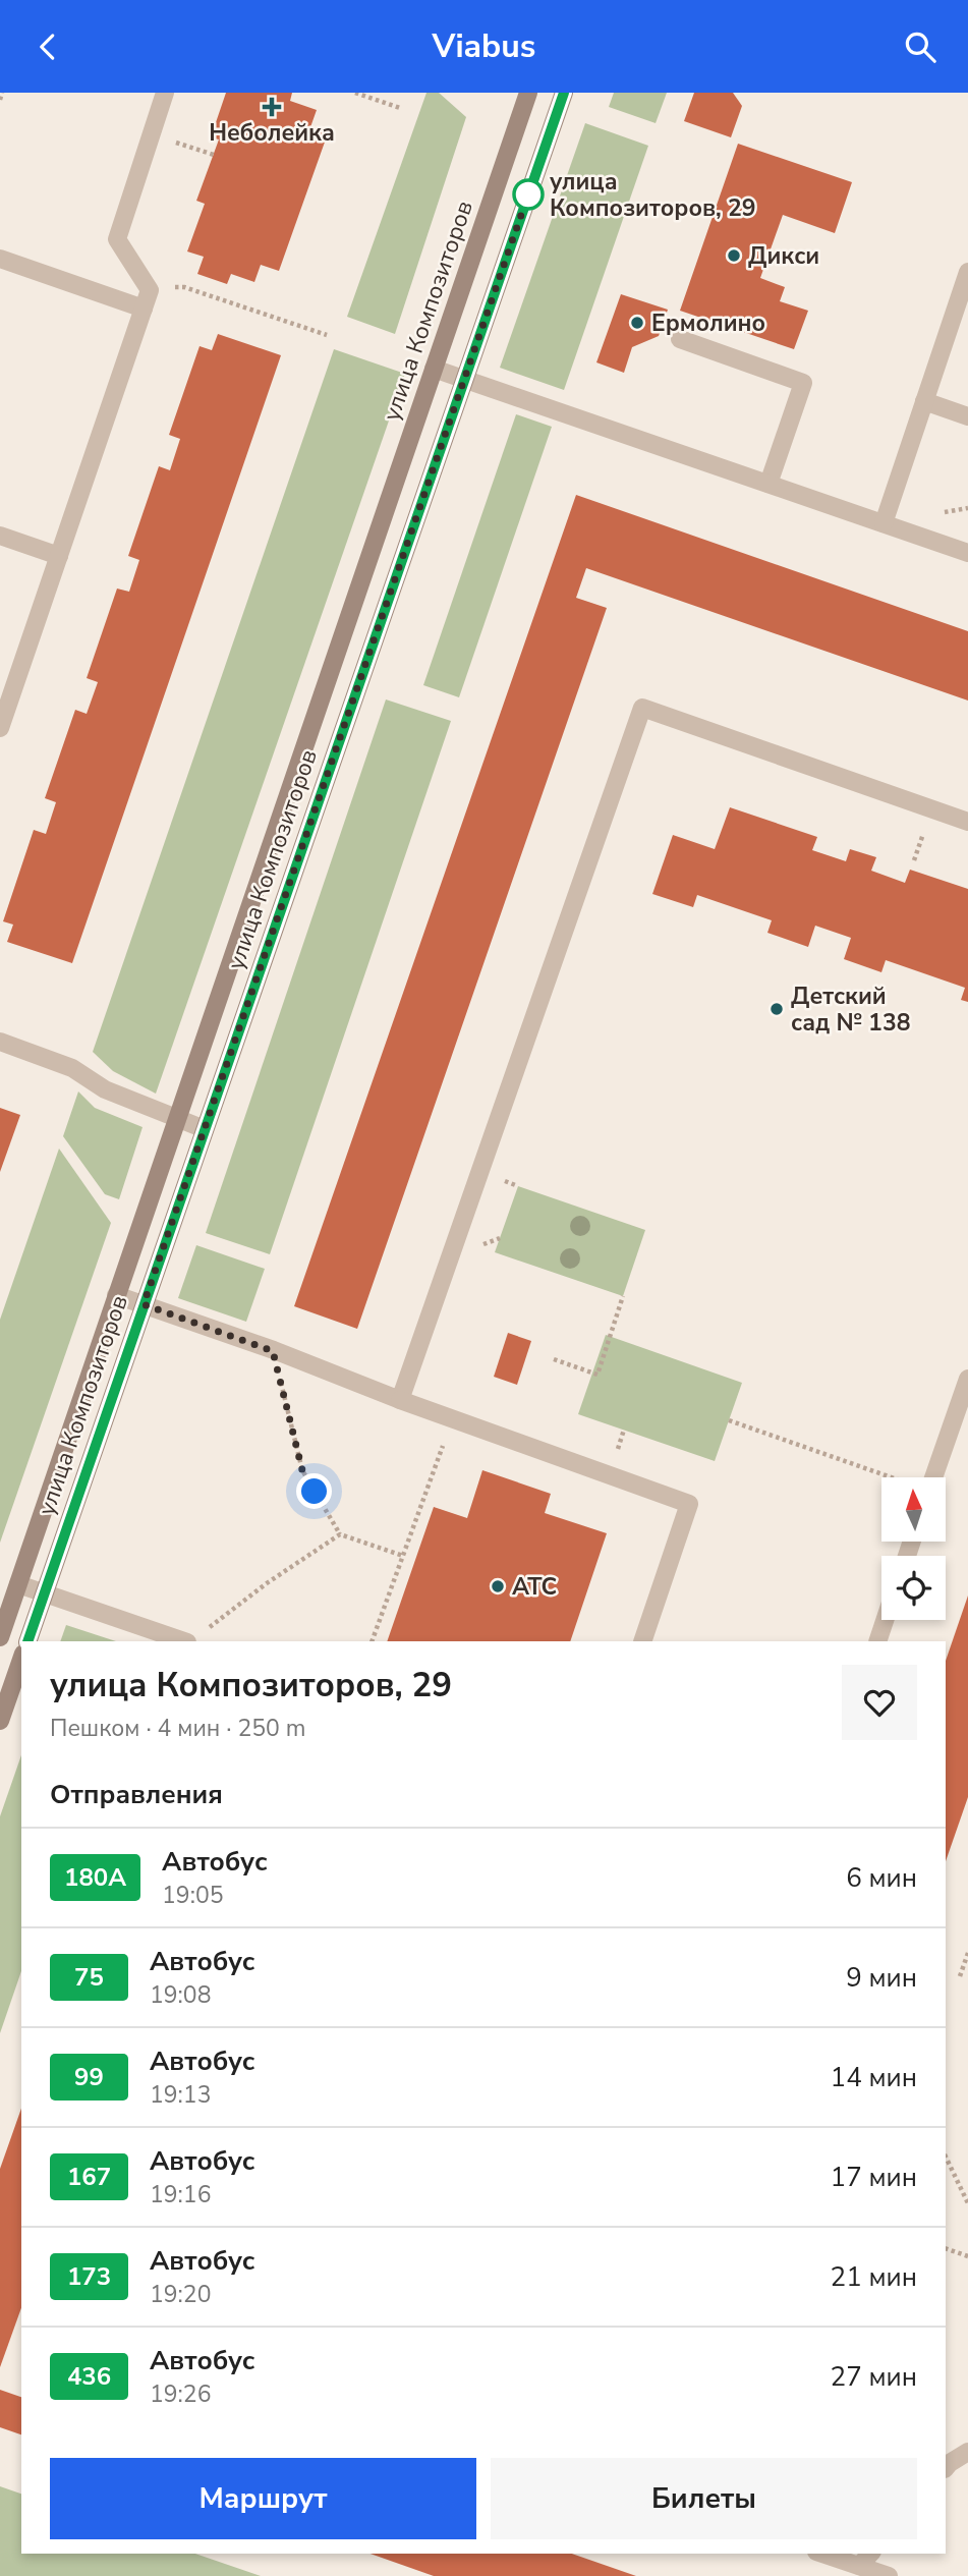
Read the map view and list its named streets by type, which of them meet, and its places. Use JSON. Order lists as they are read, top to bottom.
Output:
{
  "streets": {
    "street": ["улица Композиторов"]
  },
  "places": {
    "health": ["Неболейка"],
    "other": [
      "улица Композиторов, 29",
      "Дикси",
      "Ермолино",
      "Детский сад № 138",
      "АТС"
    ]
  },
  "lines": ["bus line 180А"],
  "north": "top",
  "page": {
    "header": "Viabus",
    "heading": [
      ["улица Композиторов, 29", "Пешком · 4 мин · 250 m"],
      "Отправления"
    ],
    "list": [
      {
        "mark": "180А",
        "name": "Автобус",
        "note": "19:05",
        "value": "6 мин"
      },
      {
        "mark": "75",
        "name": "Автобус",
        "note": "19:08",
        "value": "9 мин"
      },
      {
        "mark": "99",
        "name": "Автобус",
        "note": "19:13",
        "value": "14 мин"
      },
      {
        "mark": "167",
        "name": "Автобус",
        "note": "19:16",
        "value": "17 мин"
      },
      {
        "mark": "173",
        "name": "Автобус",
        "note": "19:20",
        "value": "21 мин"
      },
      {
        "mark": "436",
        "name": "Автобус",
        "note": "19:26",
        "value": "27 мин"
      }
    ],
    "buttons": ["Маршрут", "Билеты"]
  }
}
